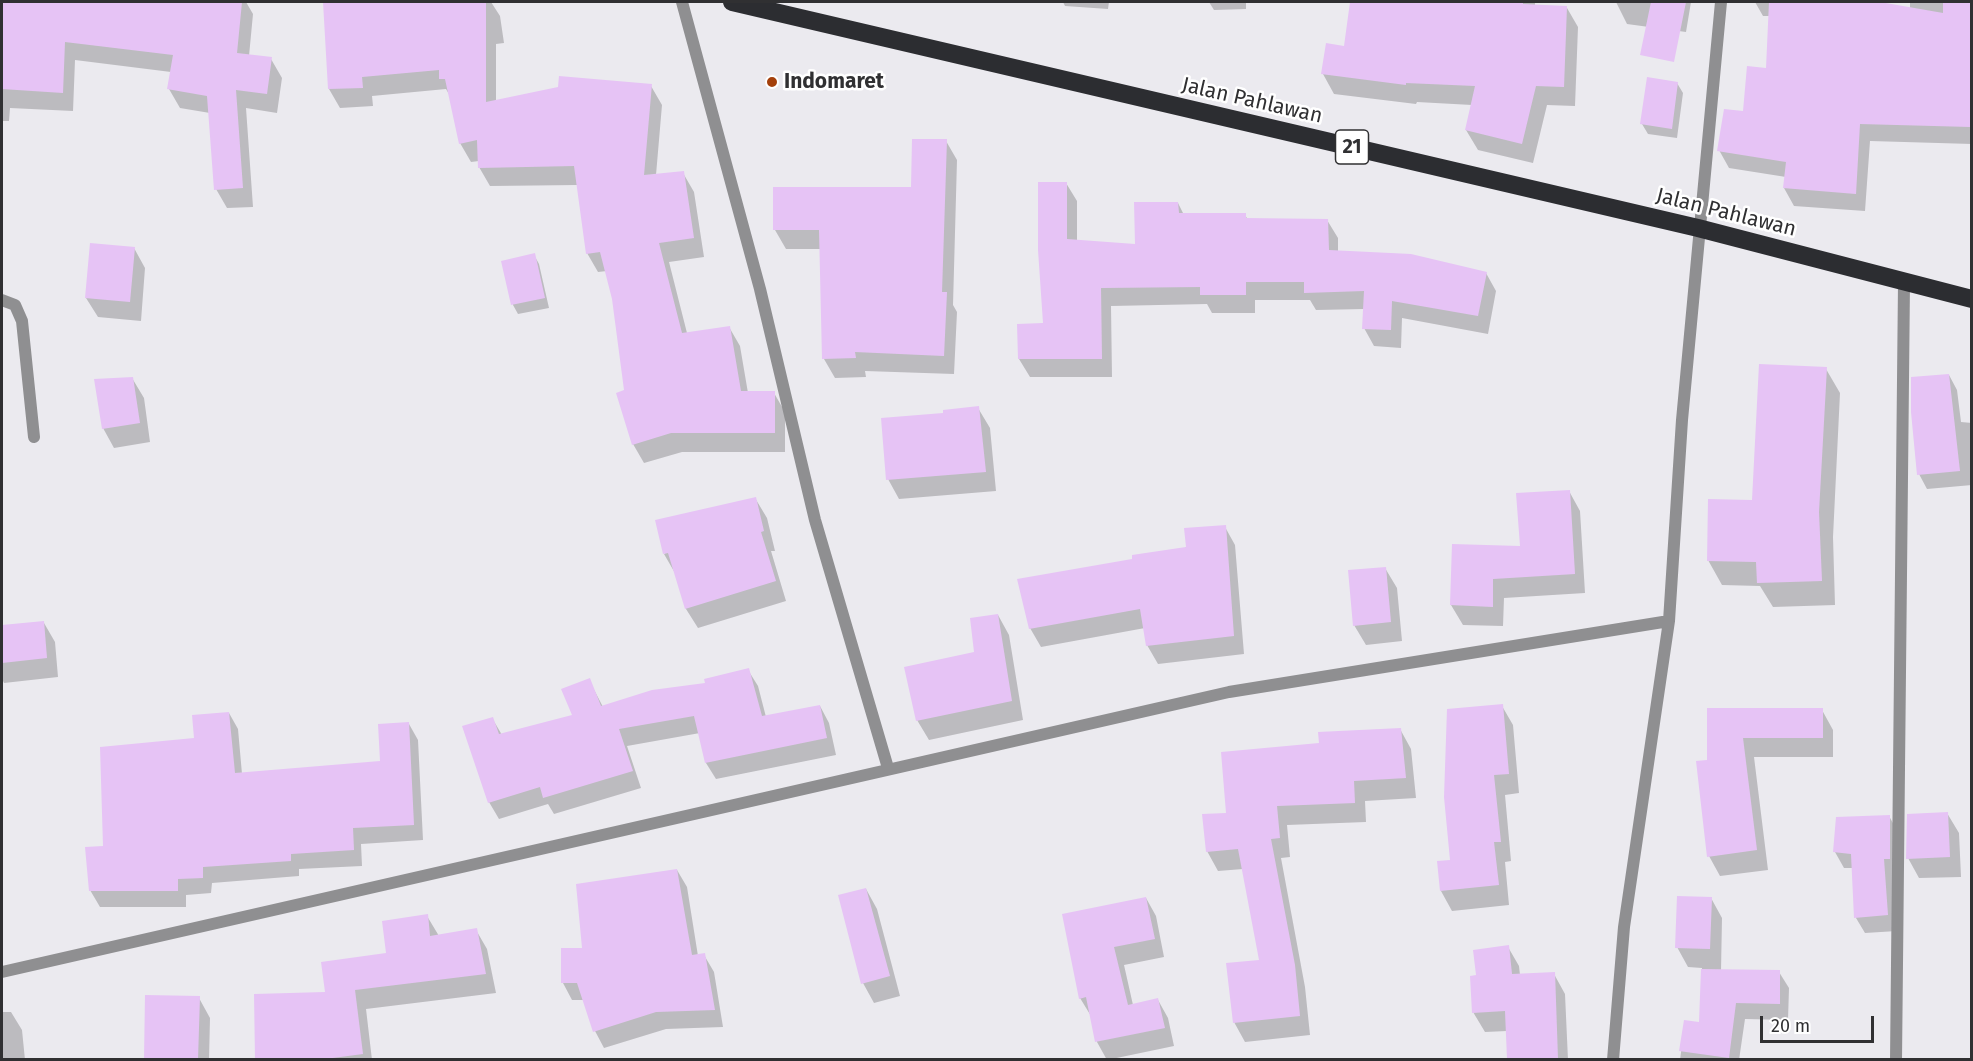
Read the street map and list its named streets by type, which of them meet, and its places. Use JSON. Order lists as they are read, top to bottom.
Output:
{
  "streets": {
    "highway": ["Jalan Pahlawan", "21"]
  },
  "places": ["Indomaret"],
  "scale_bar": "20 m"
}
